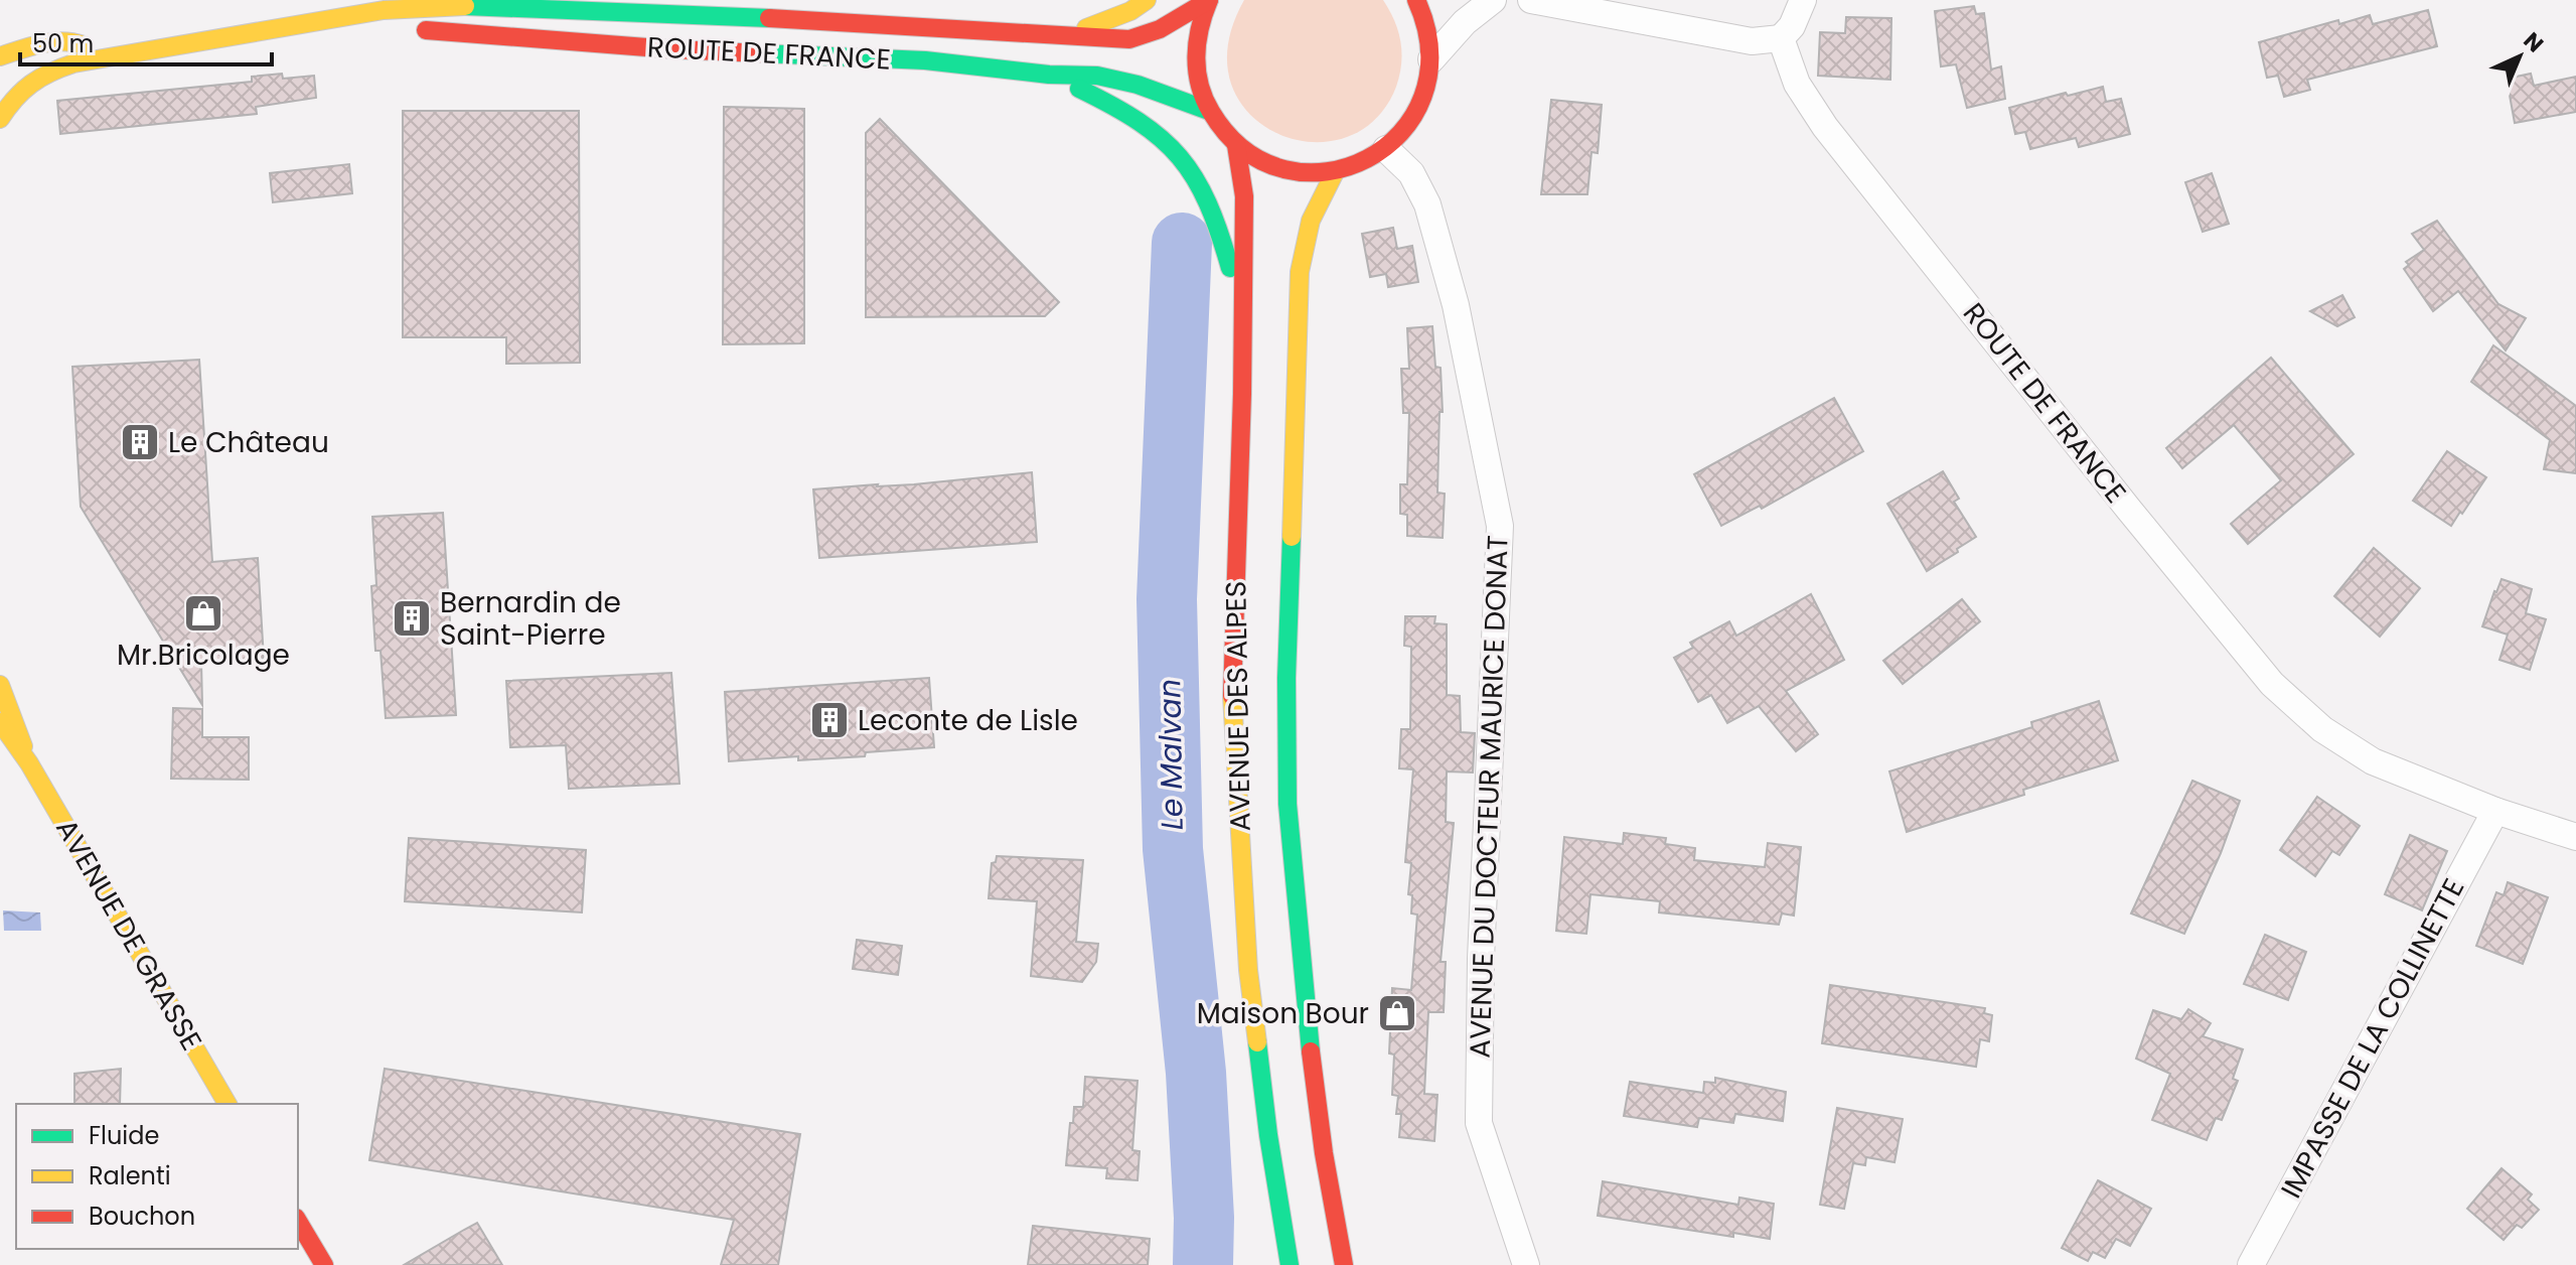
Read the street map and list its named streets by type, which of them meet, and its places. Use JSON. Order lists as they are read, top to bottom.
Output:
{
  "streets": {
    "main road": ["ROUTE DE FRANCE", "AVENUE DES ALPES", "AVENUE DE GRASSE"],
    "street": ["AVENUE DU DOCTEUR MAURICE DONAT", "IMPASSE DE LA COLLINETTE"]
  },
  "crossings": [
    ["ROUTE DE FRANCE", "IMPASSE DE LA COLLINETTE"]
  ],
  "water": ["Le Malvan"],
  "places": {
    "building": ["Le Château", "Bernardin de Saint-Pierre", "Leconte de Lisle"],
    "shop": ["Mr.Bricolage", "Maison Bour"]
  },
  "legend": ["Fluide", "Ralenti", "Bouchon"],
  "scale_bar": "50 m",
  "north": "top right"
}
